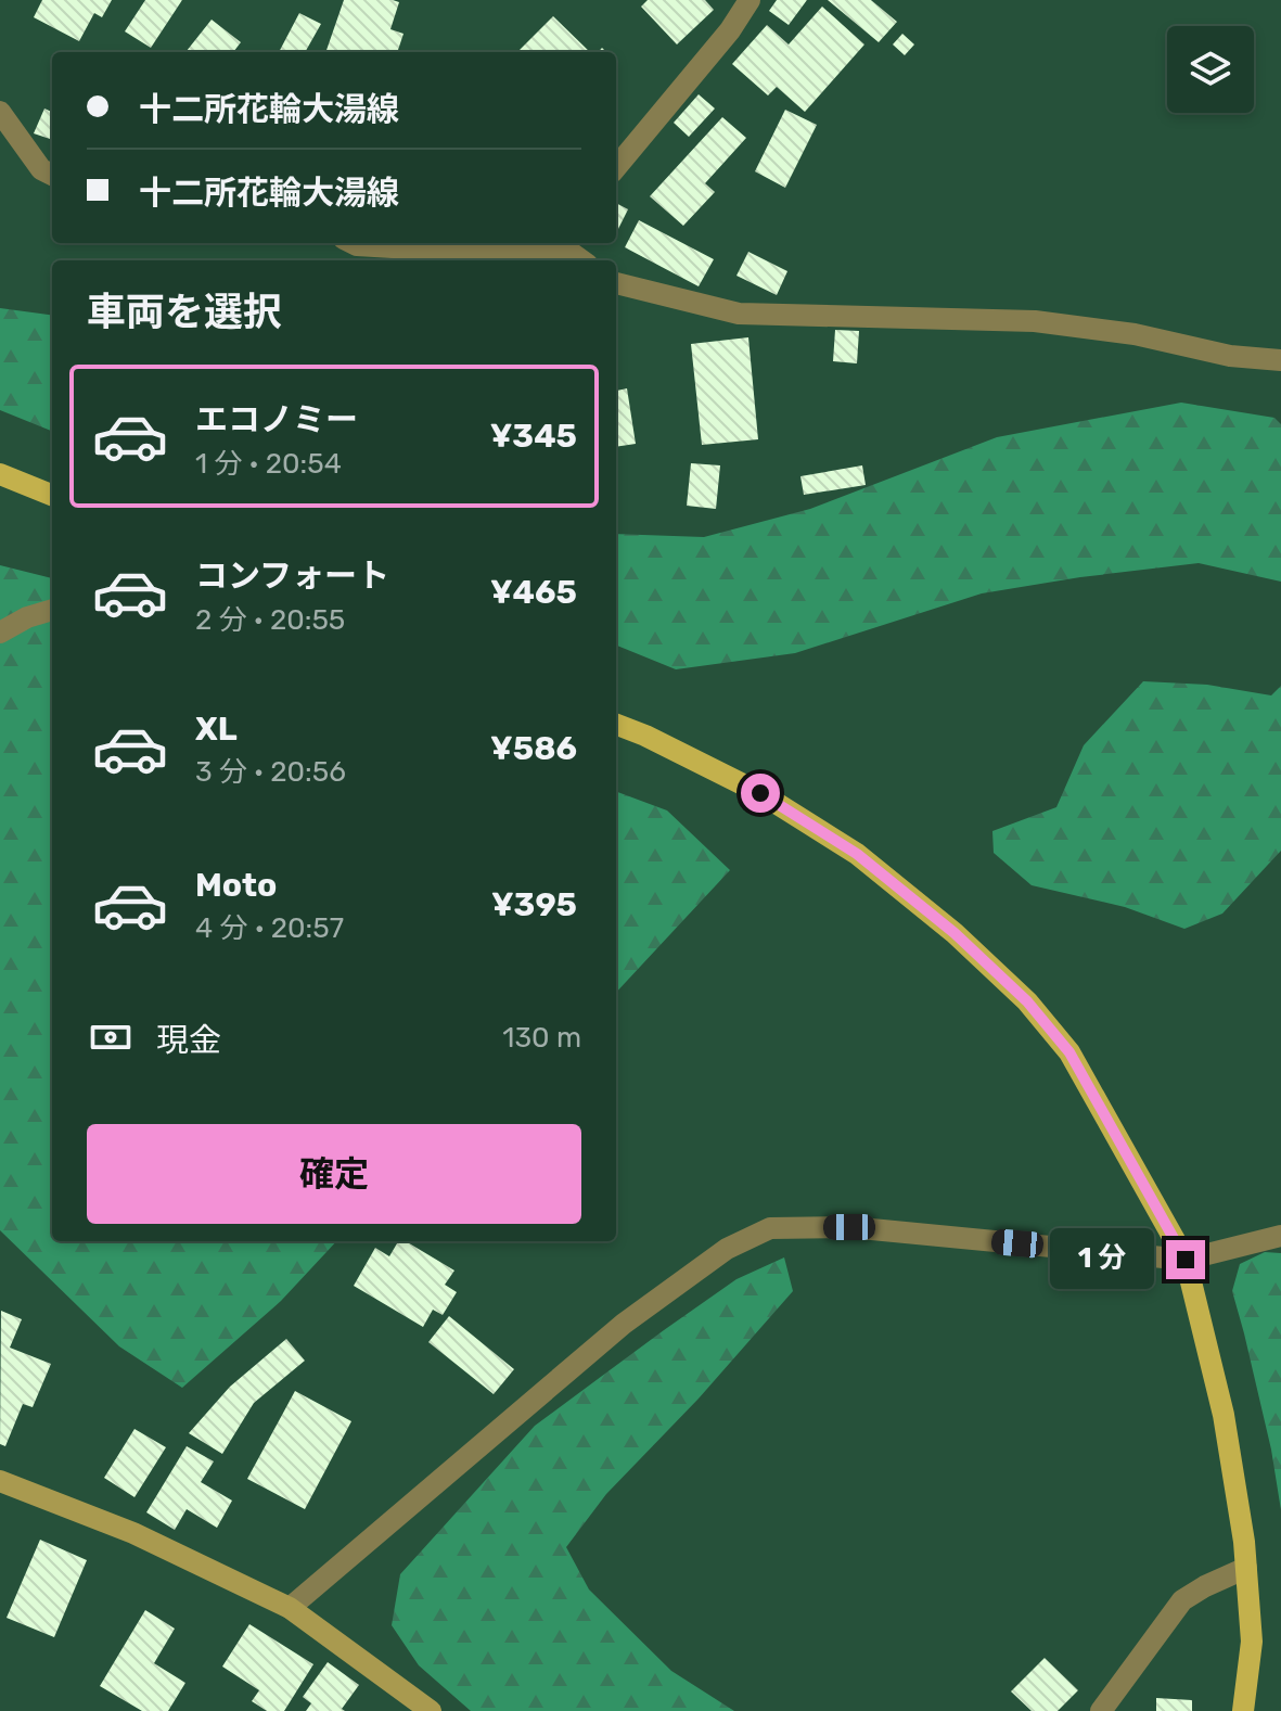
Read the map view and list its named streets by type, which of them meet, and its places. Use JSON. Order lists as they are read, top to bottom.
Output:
{
  "page": {
    "banner": ["十二所花輪大湯線", "十二所花輪大湯線"],
    "heading": "車両を選択",
    "list": [
      {
        "name": "エコノミー",
        "note": "1 分 · 20:54",
        "value": "¥345"
      },
      {
        "name": "コンフォート",
        "note": "2 分 · 20:55",
        "value": "¥465"
      },
      {
        "name": "XL",
        "note": "3 分 · 20:56",
        "value": "¥586"
      },
      {
        "name": "Moto",
        "note": "4 分 · 20:57",
        "value": "¥395"
      }
    ],
    "pay": ["現金", "130 m"],
    "buttons": "確定",
    "bubble": "1 分"
  }
}
